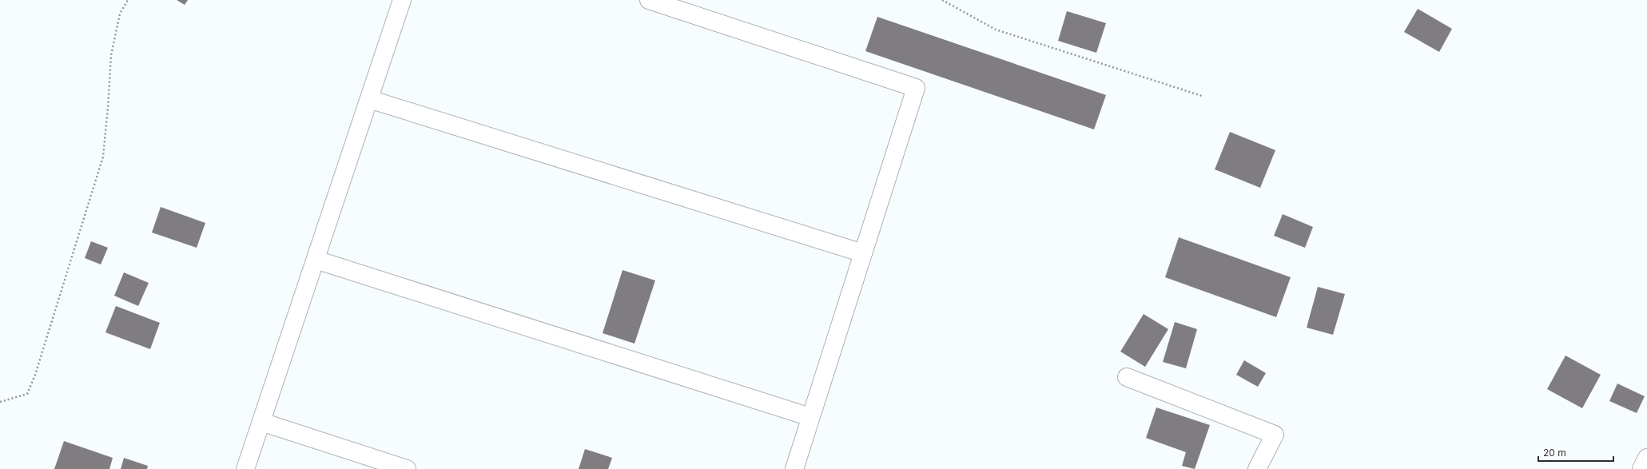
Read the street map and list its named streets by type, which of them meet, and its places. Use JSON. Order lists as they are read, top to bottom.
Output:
{
  "scale_bar": "20 m"
}
